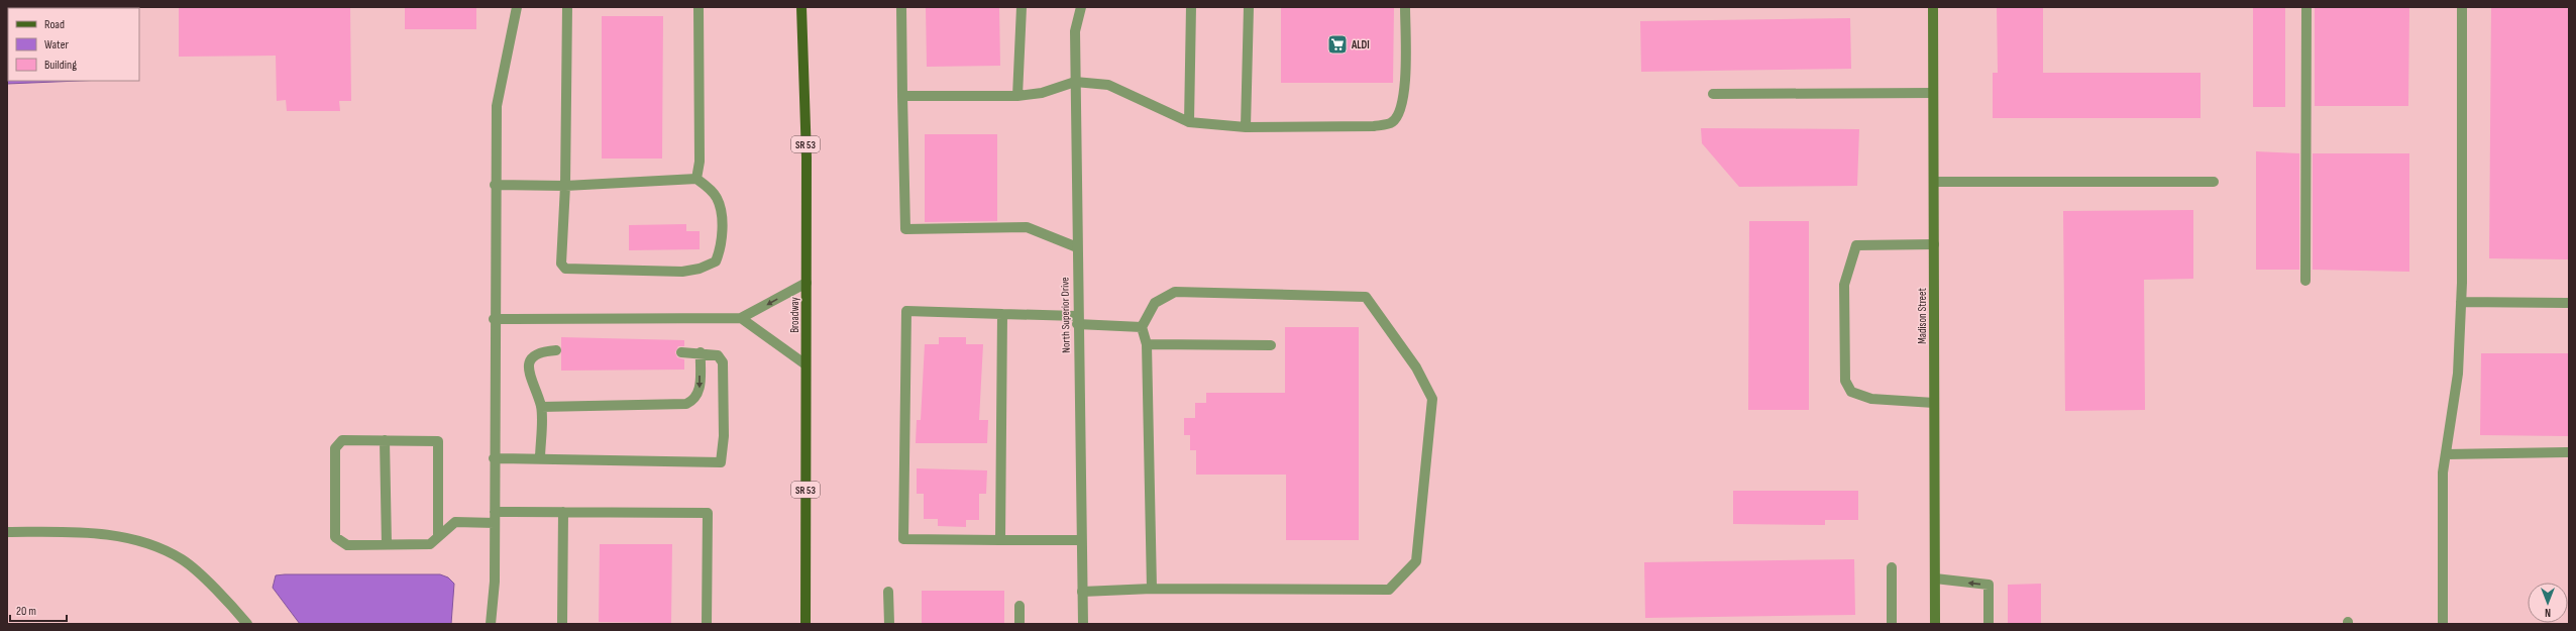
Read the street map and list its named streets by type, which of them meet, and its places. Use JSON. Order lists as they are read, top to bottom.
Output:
{
  "streets": {
    "main road": ["SR 53", "Broadway"],
    "street": ["North Superior Drive", "Madison Street"]
  },
  "places": {
    "supermarket": ["ALDI"]
  },
  "legend": ["Road", "Water", "Building"],
  "scale_bar": "20 m",
  "north": "bottom"
}
